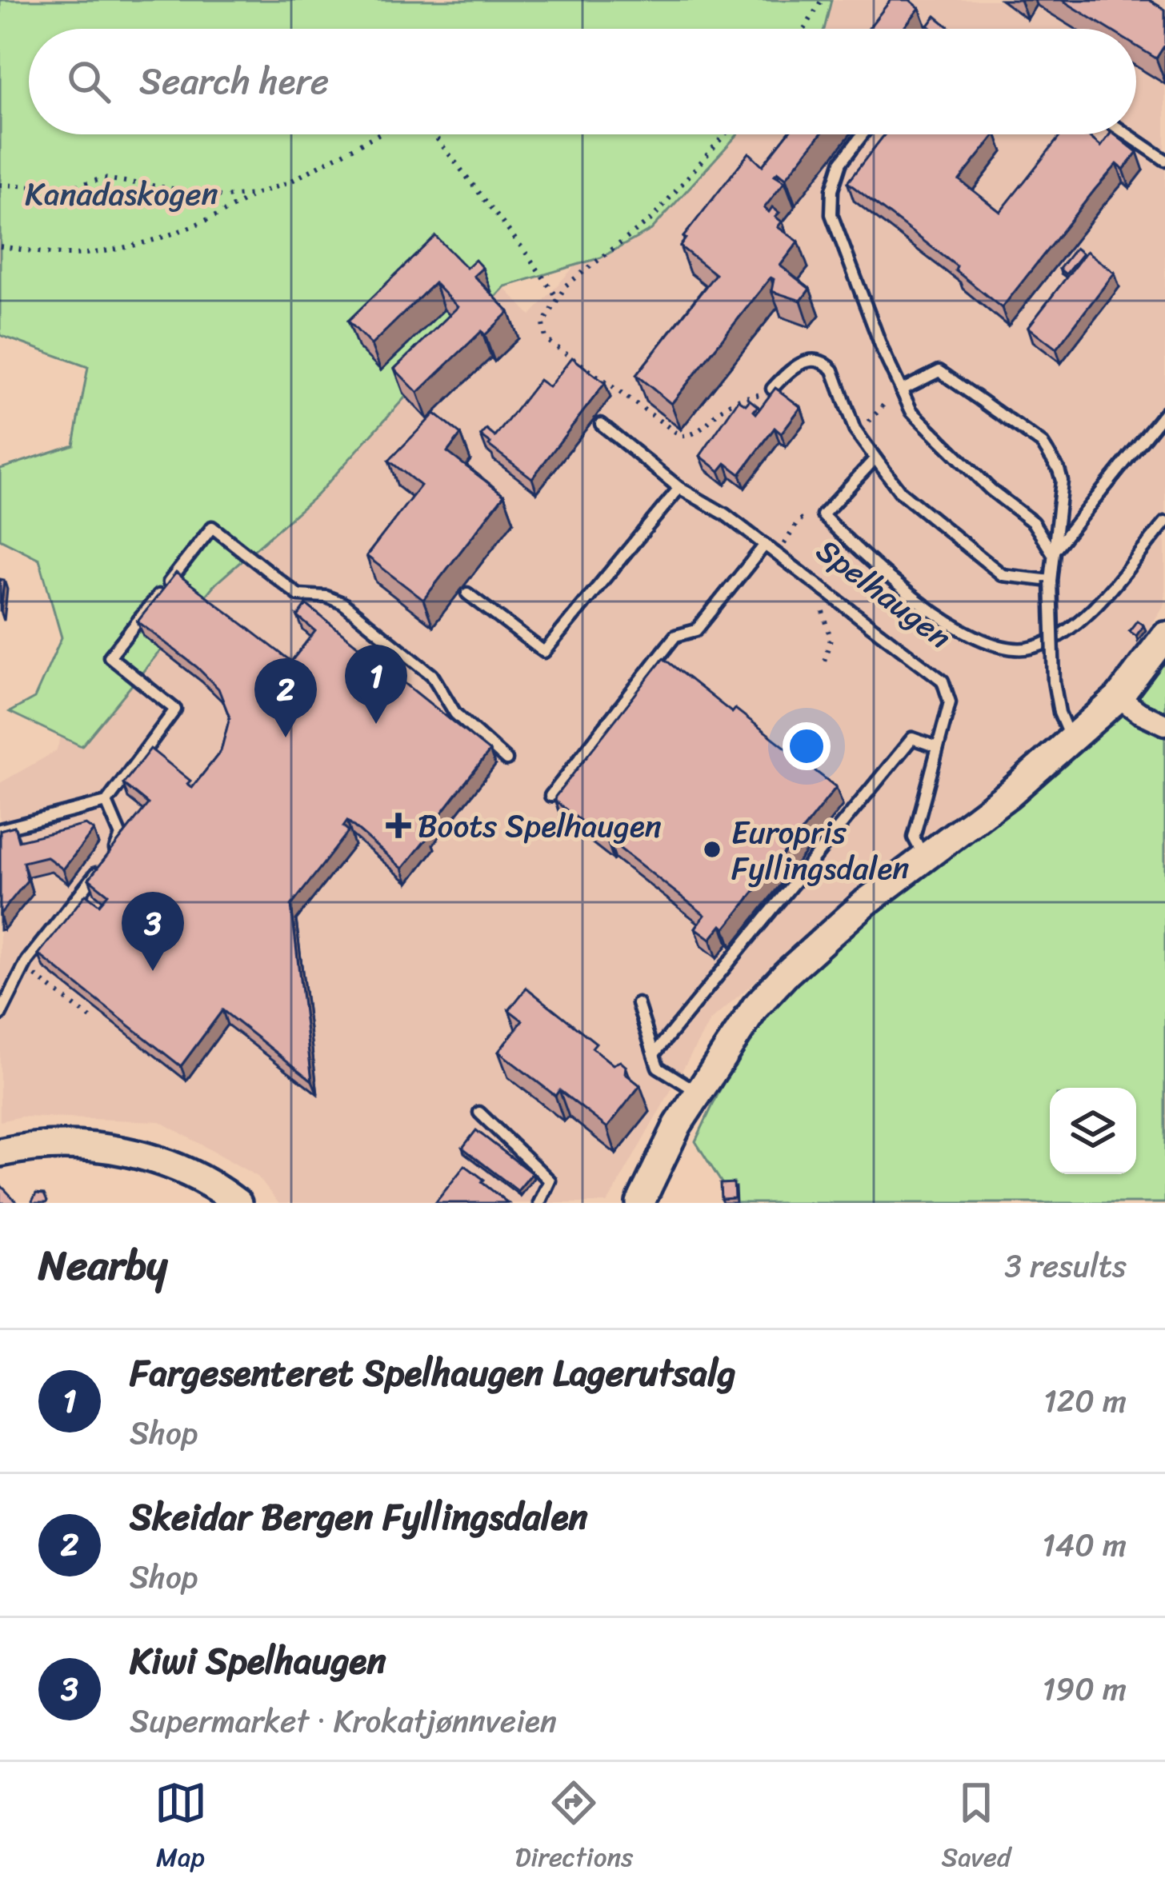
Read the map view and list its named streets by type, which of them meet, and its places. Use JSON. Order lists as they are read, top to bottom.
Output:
{
  "streets": {
    "lane": ["Spelhaugen"]
  },
  "parks": ["Kanadaskogen"],
  "places": {
    "health": ["Boots Spelhaugen"],
    "other": ["Europris Fyllingsdalen"]
  },
  "page": {
    "search": "Search here",
    "pins": ["1", "2", "3"],
    "heading": ["Nearby", "3 results"],
    "list": [
      {
        "mark": "1",
        "name": "Fargesenteret Spelhaugen Lagerutsalg",
        "note": "Shop",
        "value": "120 m"
      },
      {
        "mark": "2",
        "name": "Skeidar Bergen Fyllingsdalen",
        "note": "Shop",
        "value": "140 m"
      },
      {
        "mark": "3",
        "name": "Kiwi Spelhaugen",
        "note": "Supermarket · Krokatjønnveien",
        "value": "190 m"
      }
    ],
    "nav": ["Map", "Directions", "Saved"]
  }
}
